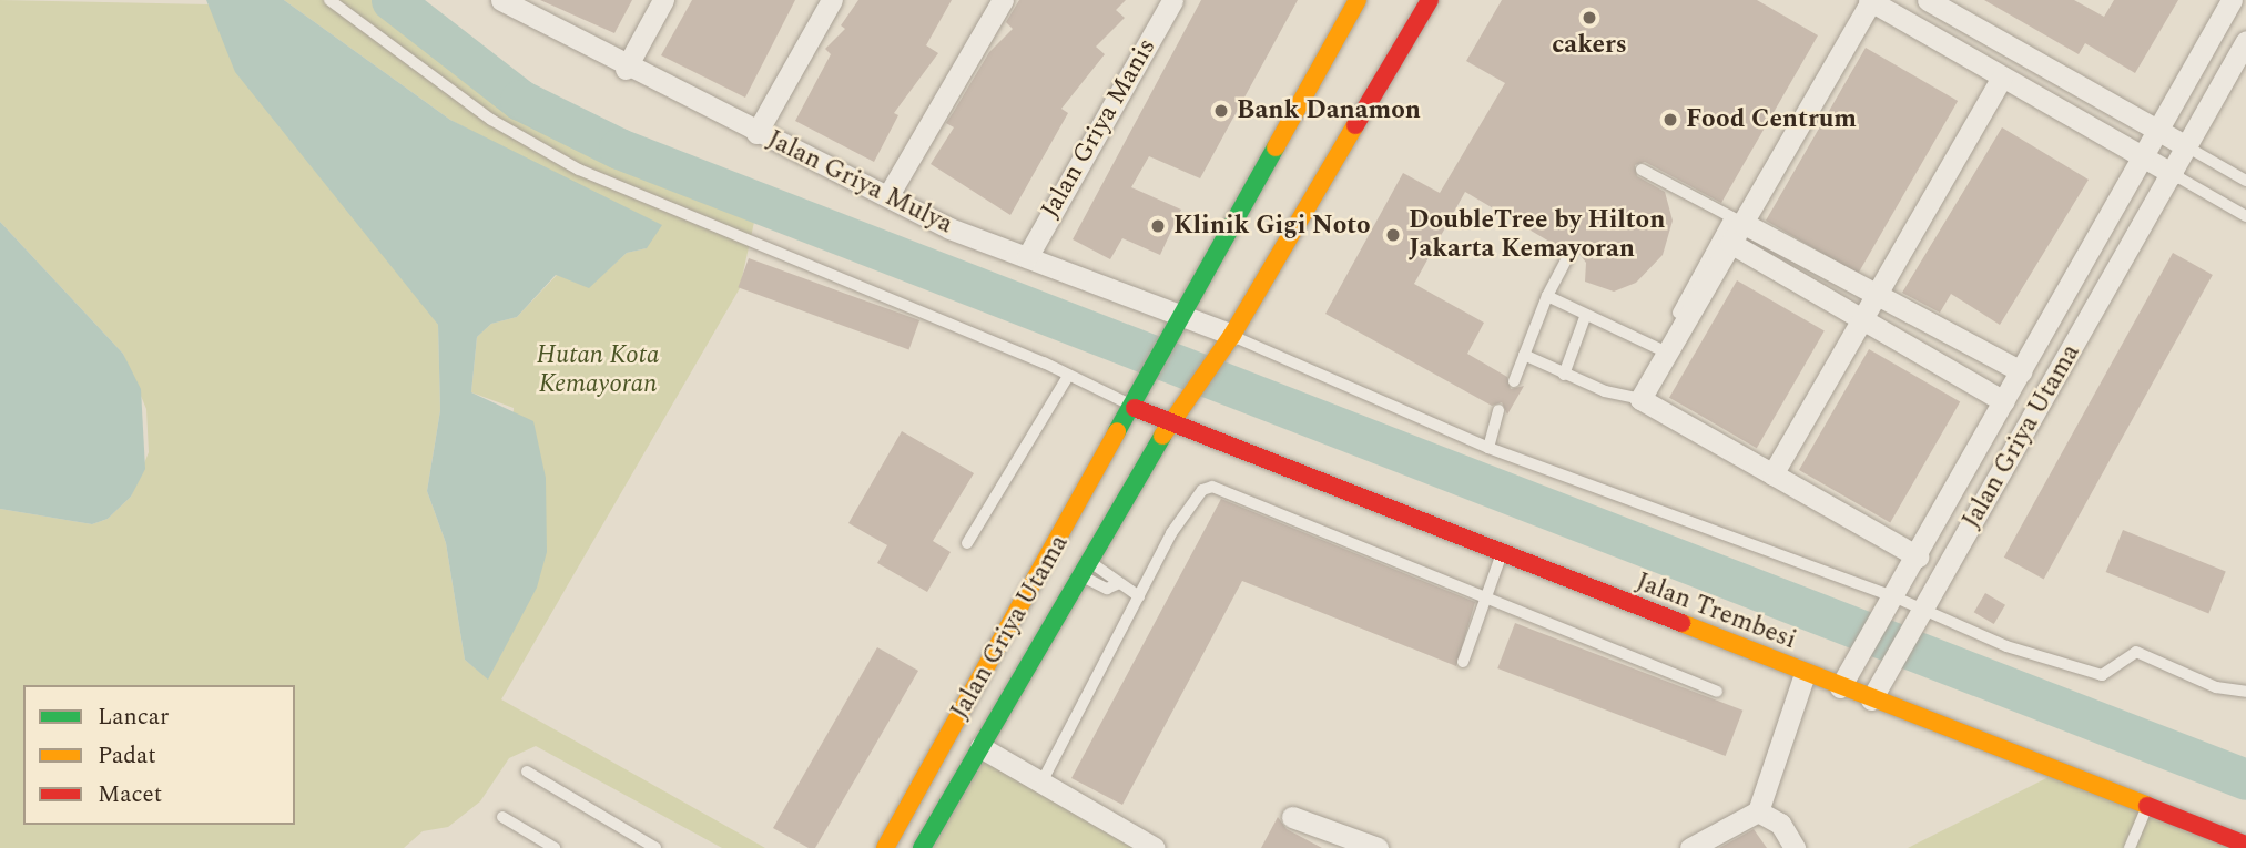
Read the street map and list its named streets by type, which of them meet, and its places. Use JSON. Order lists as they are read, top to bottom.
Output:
{
  "streets": {
    "main road": ["Jalan Griya Utama", "Jalan Trembesi"],
    "street": ["Jalan Griya Manis", "Jalan Griya Mulya"]
  },
  "crossings": [
    ["Jalan Griya Manis", "Jalan Griya Mulya"],
    ["Jalan Griya Mulya", "Jalan Griya Utama"],
    ["Jalan Griya Utama", "Jalan Trembesi"]
  ],
  "parks": ["Hutan Kota Kemayoran"],
  "places": [
    "cakers",
    "Bank Danamon",
    "Food Centrum",
    "Klinik Gigi Noto",
    "DoubleTree by Hilton Jakarta Kemayoran"
  ],
  "legend": ["Lancar", "Padat", "Macet"]
}
